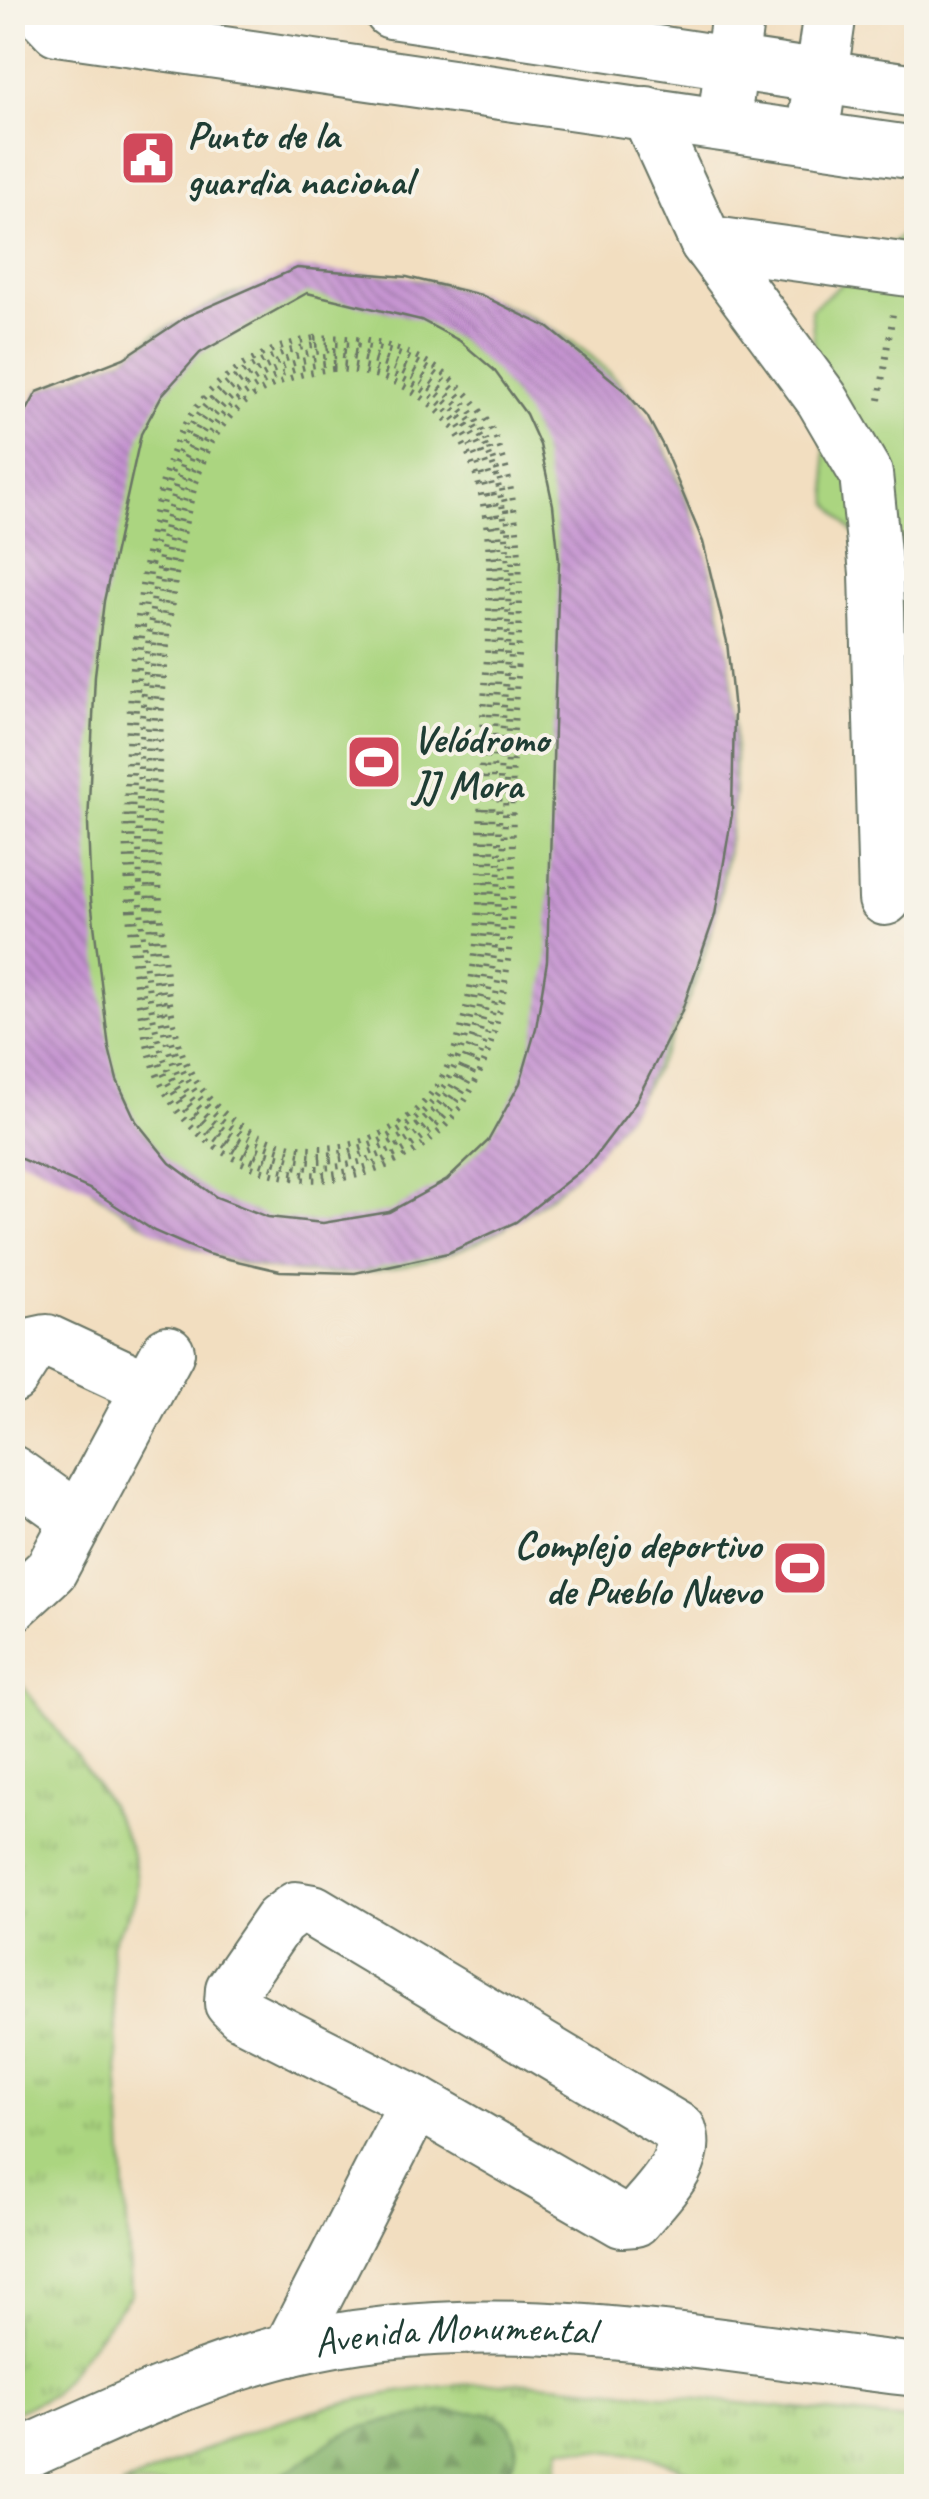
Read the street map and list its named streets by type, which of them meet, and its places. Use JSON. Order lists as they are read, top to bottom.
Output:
{
  "streets": {
    "street": ["Avenida Monumental"]
  },
  "places": {
    "public building": ["Punto de la guardia nacional"],
    "sports": ["Velódromo JJ Mora", "Complejo deportivo de Pueblo Nuevo"]
  }
}
